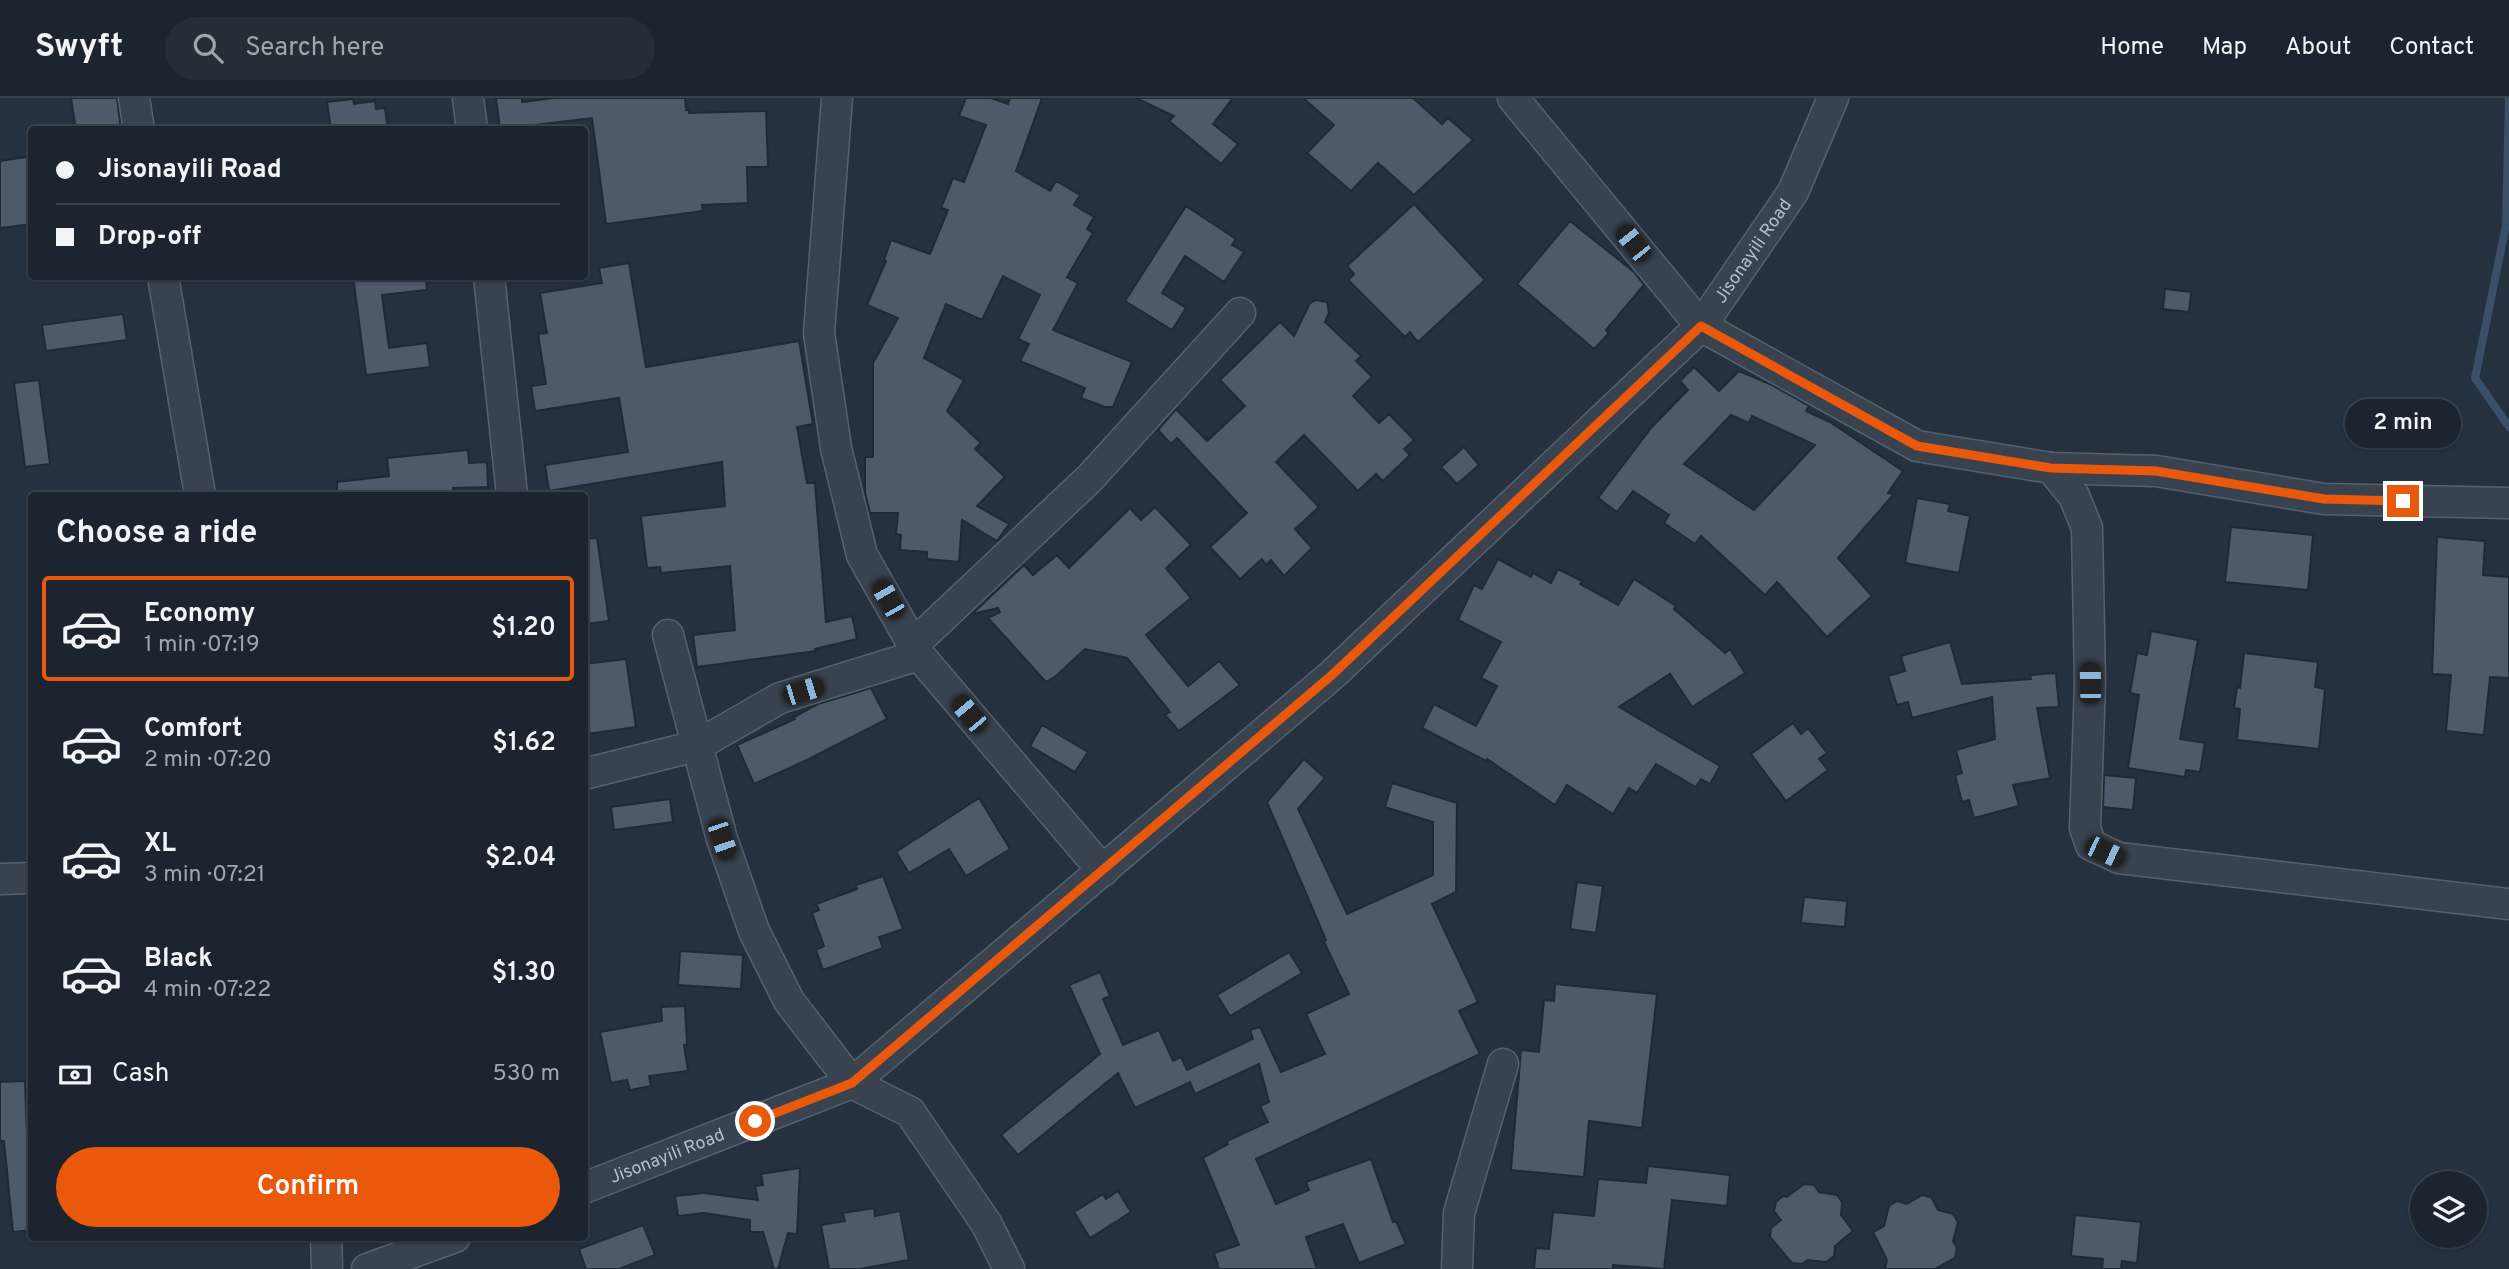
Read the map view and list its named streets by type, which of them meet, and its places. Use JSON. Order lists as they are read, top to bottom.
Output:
{
  "streets": {
    "street": ["Jisonayili Road"]
  },
  "page": {
    "header": "Swyft",
    "search": "Search here",
    "nav": [
      "Home",
      "Map",
      "About",
      "Contact"
    ],
    "banner": ["Jisonayili Road", "Drop-off"],
    "bubble": "2 min",
    "heading": "Choose a ride",
    "list": [
      {
        "name": "Economy",
        "note": "1 min · 07:19",
        "value": "$1.20"
      },
      {
        "name": "Comfort",
        "note": "2 min · 07:20",
        "value": "$1.62"
      },
      {
        "name": "XL",
        "note": "3 min · 07:21",
        "value": "$2.04"
      },
      {
        "name": "Black",
        "note": "4 min · 07:22",
        "value": "$1.30"
      }
    ],
    "pay": ["Cash", "530 m"],
    "buttons": "Confirm"
  }
}
